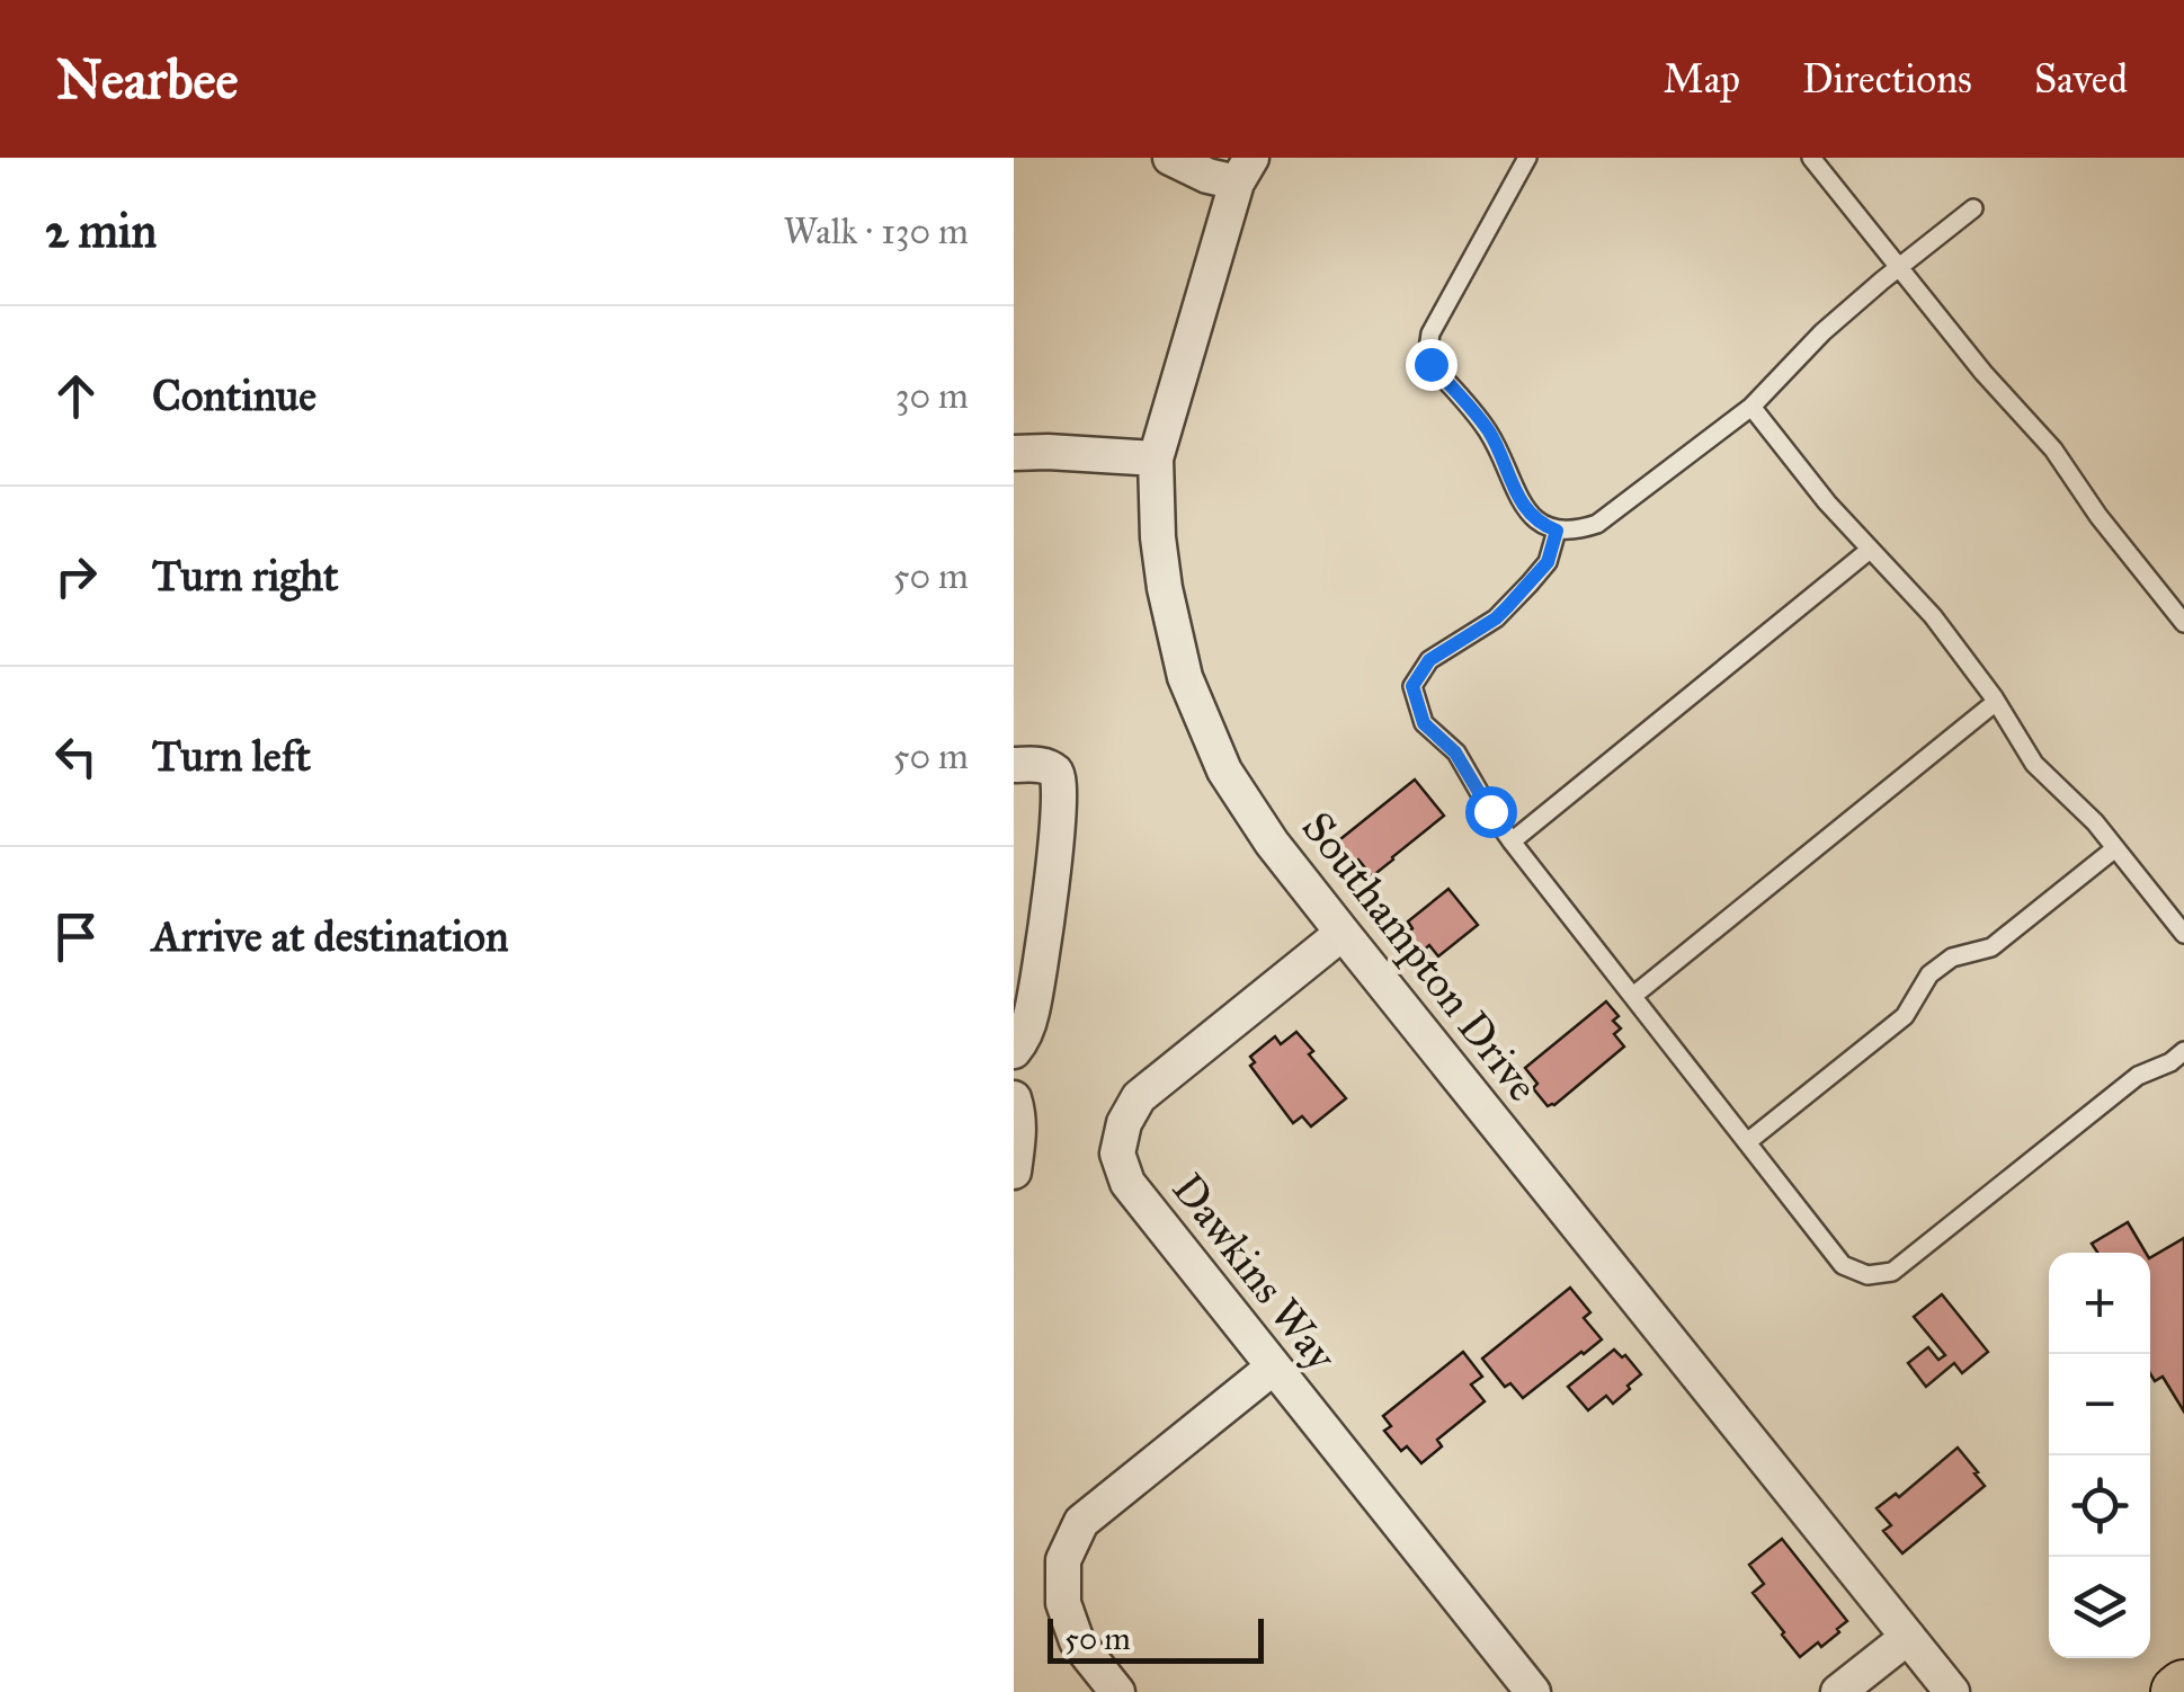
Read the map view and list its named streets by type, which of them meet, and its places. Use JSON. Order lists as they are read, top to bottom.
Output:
{
  "streets": {
    "street": ["Southampton Drive", "Dawkins Way"]
  },
  "crossings": [
    ["Southampton Drive", "Dawkins Way"]
  ],
  "scale_bar": "50 m",
  "page": {
    "header": "Nearbee",
    "nav": ["Map", "Directions", "Saved"],
    "heading": ["2 min", "Walk · 130 m"],
    "list": [
      ["Continue", "30 m"],
      ["Turn right", "50 m"],
      ["Turn left", "50 m"],
      "Arrive at destination"
    ],
    "map_buttons": ["+", "−"],
    "scale": "50 m"
  }
}
